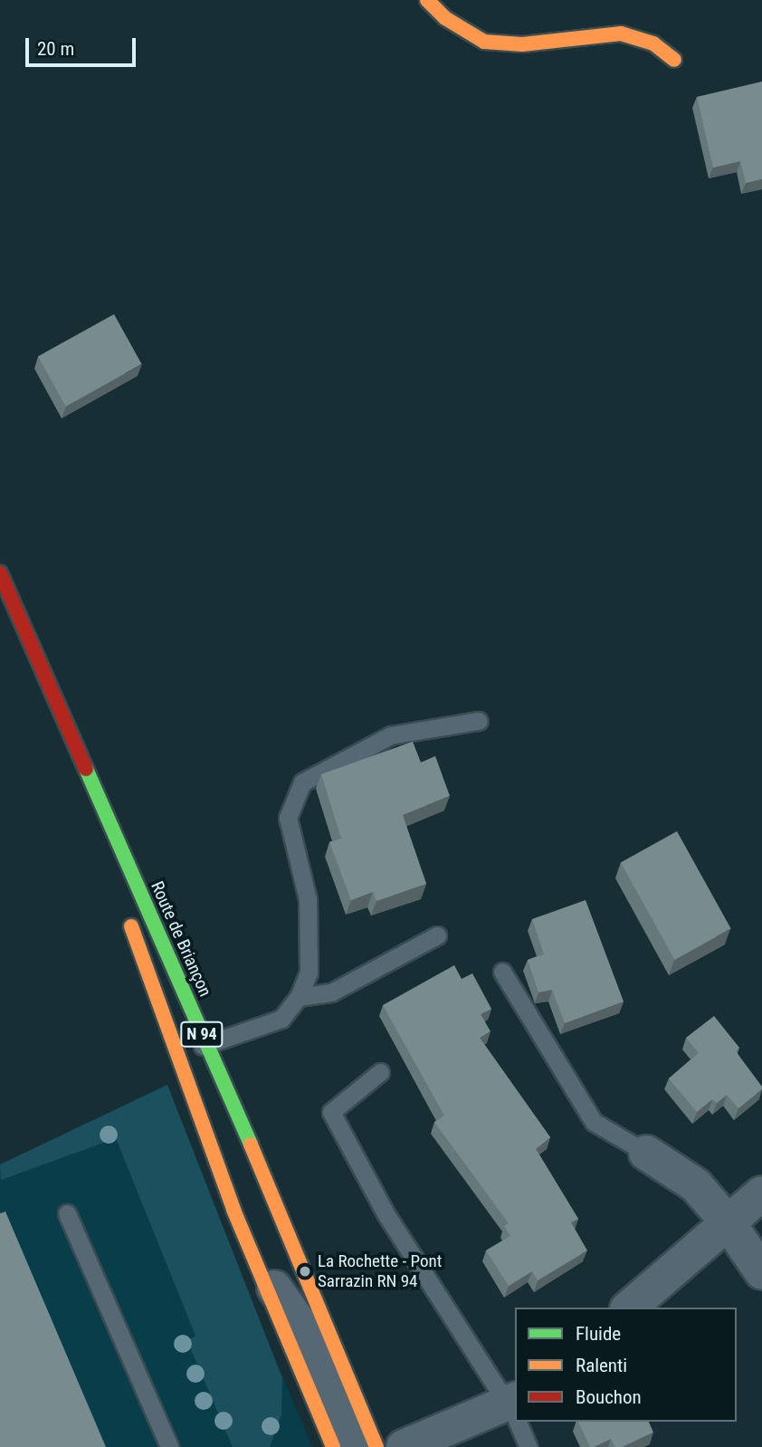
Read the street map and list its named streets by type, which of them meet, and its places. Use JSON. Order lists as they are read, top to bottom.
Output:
{
  "streets": {
    "main road": ["Route de Briançon", "N 94"]
  },
  "places": ["La Rochette - Pont Sarrazin RN 94"],
  "legend": ["Fluide", "Ralenti", "Bouchon"],
  "scale_bar": "20 m"
}
